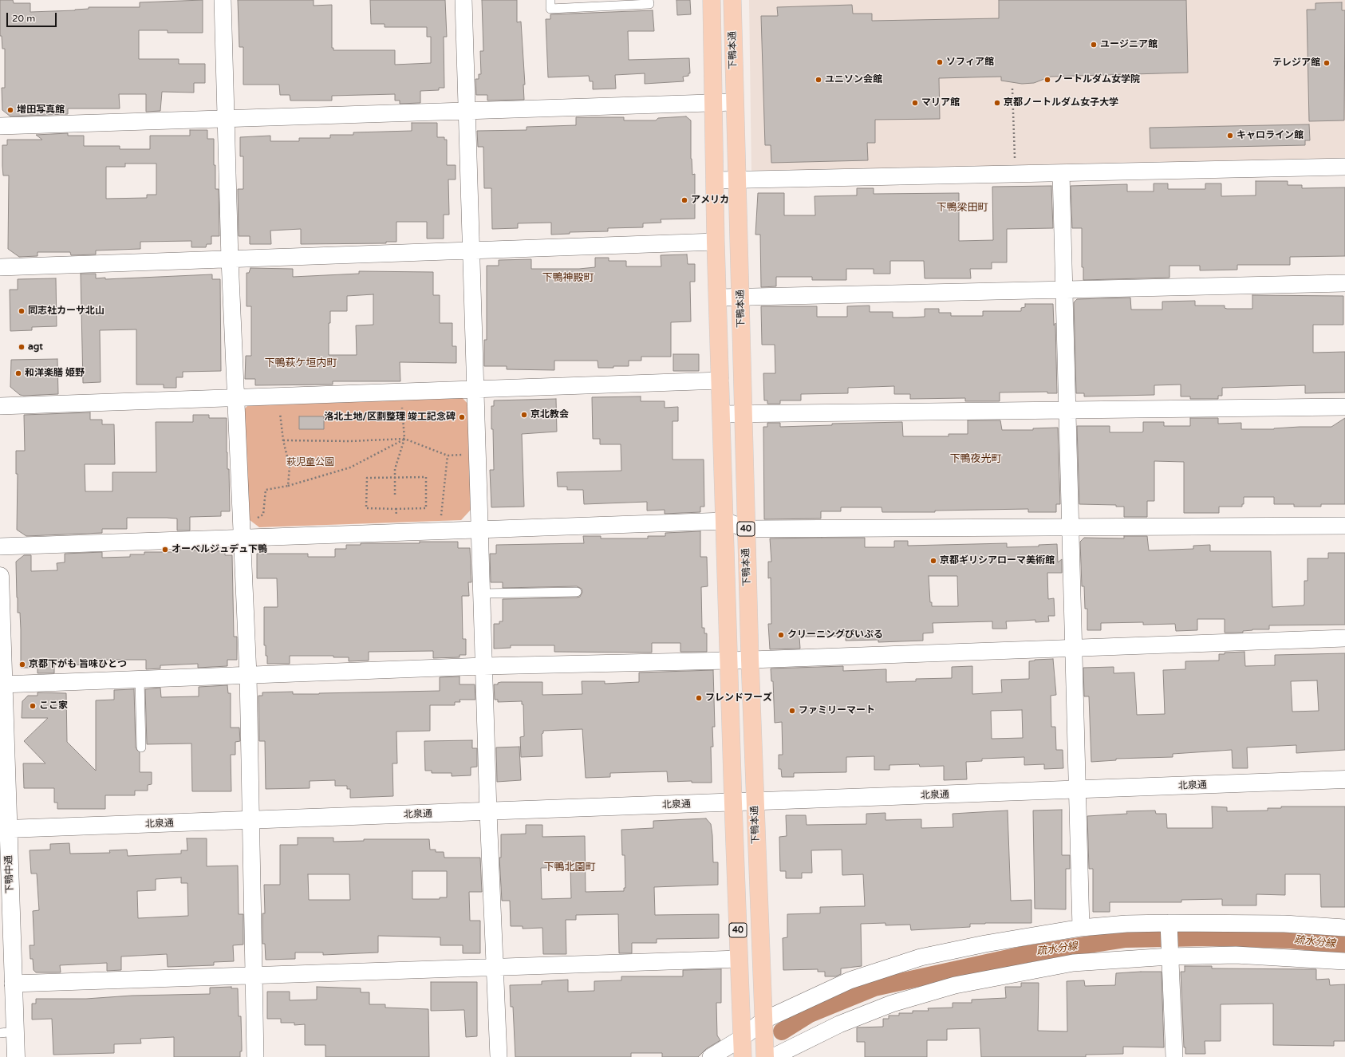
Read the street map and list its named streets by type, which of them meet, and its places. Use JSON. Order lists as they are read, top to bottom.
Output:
{
  "streets": {
    "main road": ["下鴨本通", "40"],
    "street": ["北泉通", "下鴨中通"]
  },
  "crossings": [
    ["下鴨本通", "北泉通"],
    ["40", "北泉通"],
    ["北泉通", "下鴨中通"]
  ],
  "districts": [
    "下鴨梁田町",
    "下鴨神殿町",
    "下鴨萩ケ垣内町",
    "下鴨夜光町",
    "下鴨北園町"
  ],
  "water": ["疏水分線"],
  "parks": ["萩児童公園"],
  "places": [
    "ユージニア館",
    "ソフィア館",
    "テレジア館",
    "ユニソン会館",
    "ノートルダム女学院",
    "マリア館",
    "京都ノートルダム女子大学",
    "増田写真館",
    "キャロライン館",
    "アメリカ",
    "同志社カーサ北山",
    "agt",
    "和洋楽膳 姫野",
    "京北教会",
    "洛北土地/区劃整理 竣工記念碑",
    "オーベルジュデュ下鴨",
    "京都ギリシアローマ美術館",
    "クリーニングぴいぷる",
    "京都下がも 旨味ひとつ",
    "フレンドフーズ",
    "ここ家",
    "ファミリーマート"
  ],
  "scale_bar": "20 m"
}
